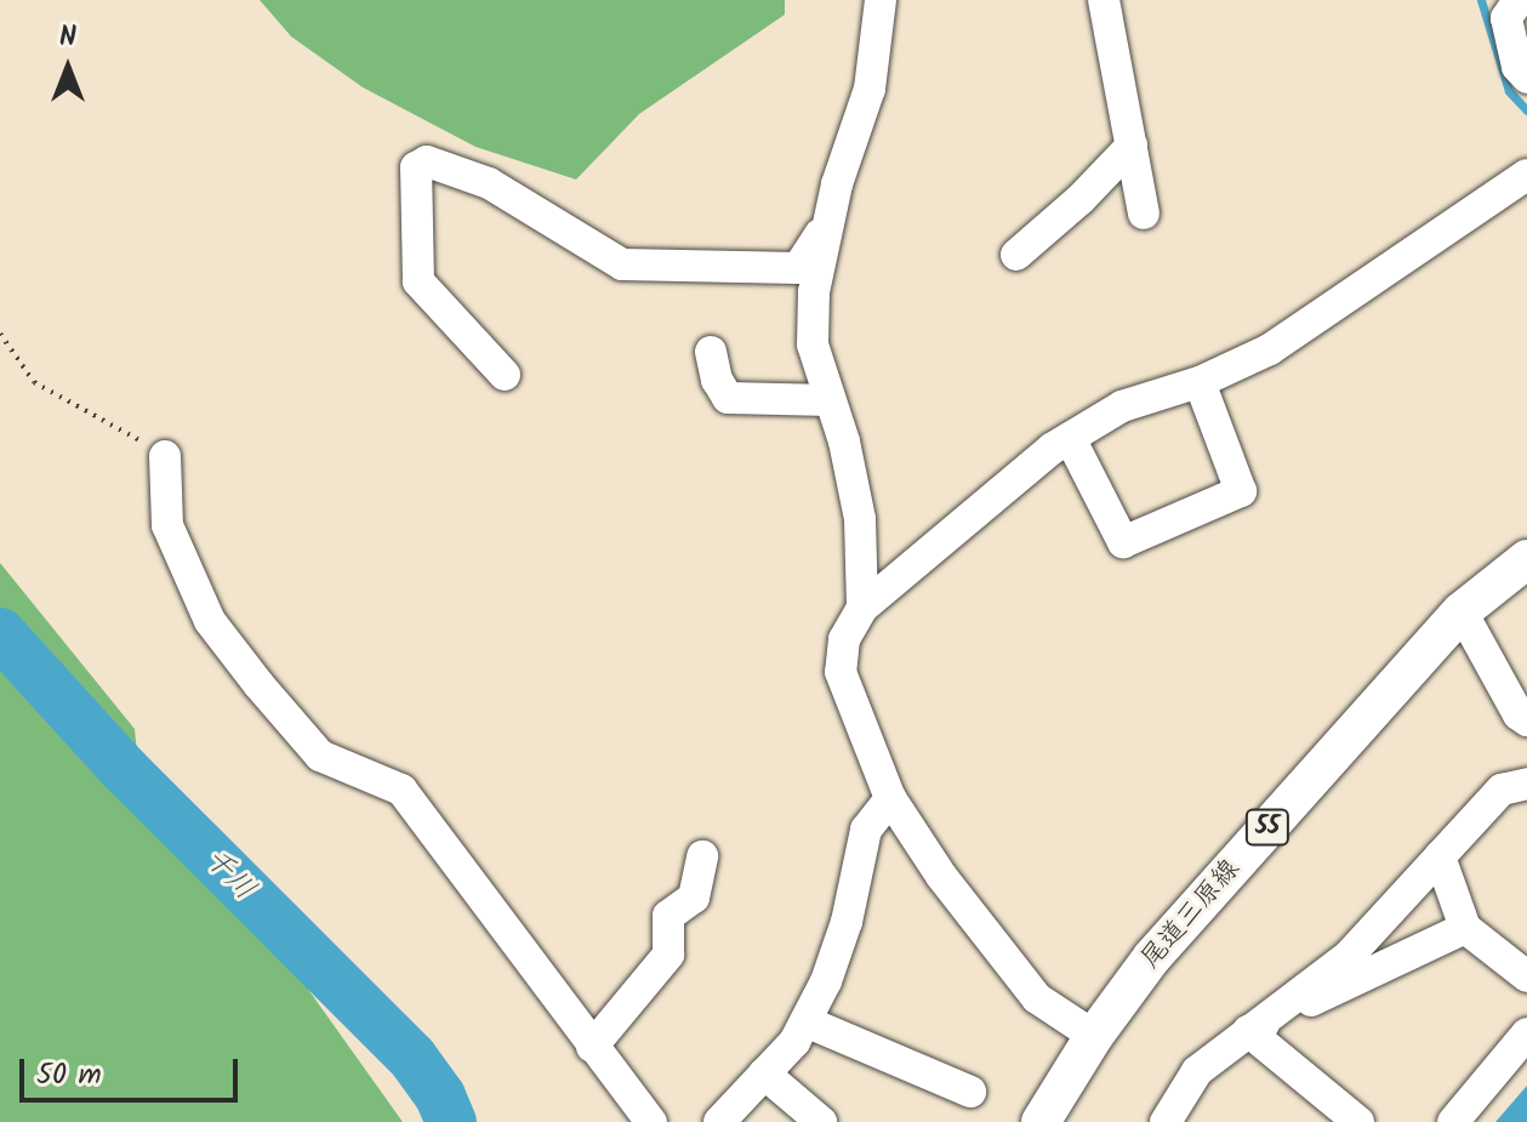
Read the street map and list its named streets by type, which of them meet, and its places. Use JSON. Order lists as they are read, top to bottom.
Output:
{
  "streets": {
    "main road": ["55", "尾道三原線"]
  },
  "water": ["千川"],
  "scale_bar": "50 m",
  "north": "top"
}
